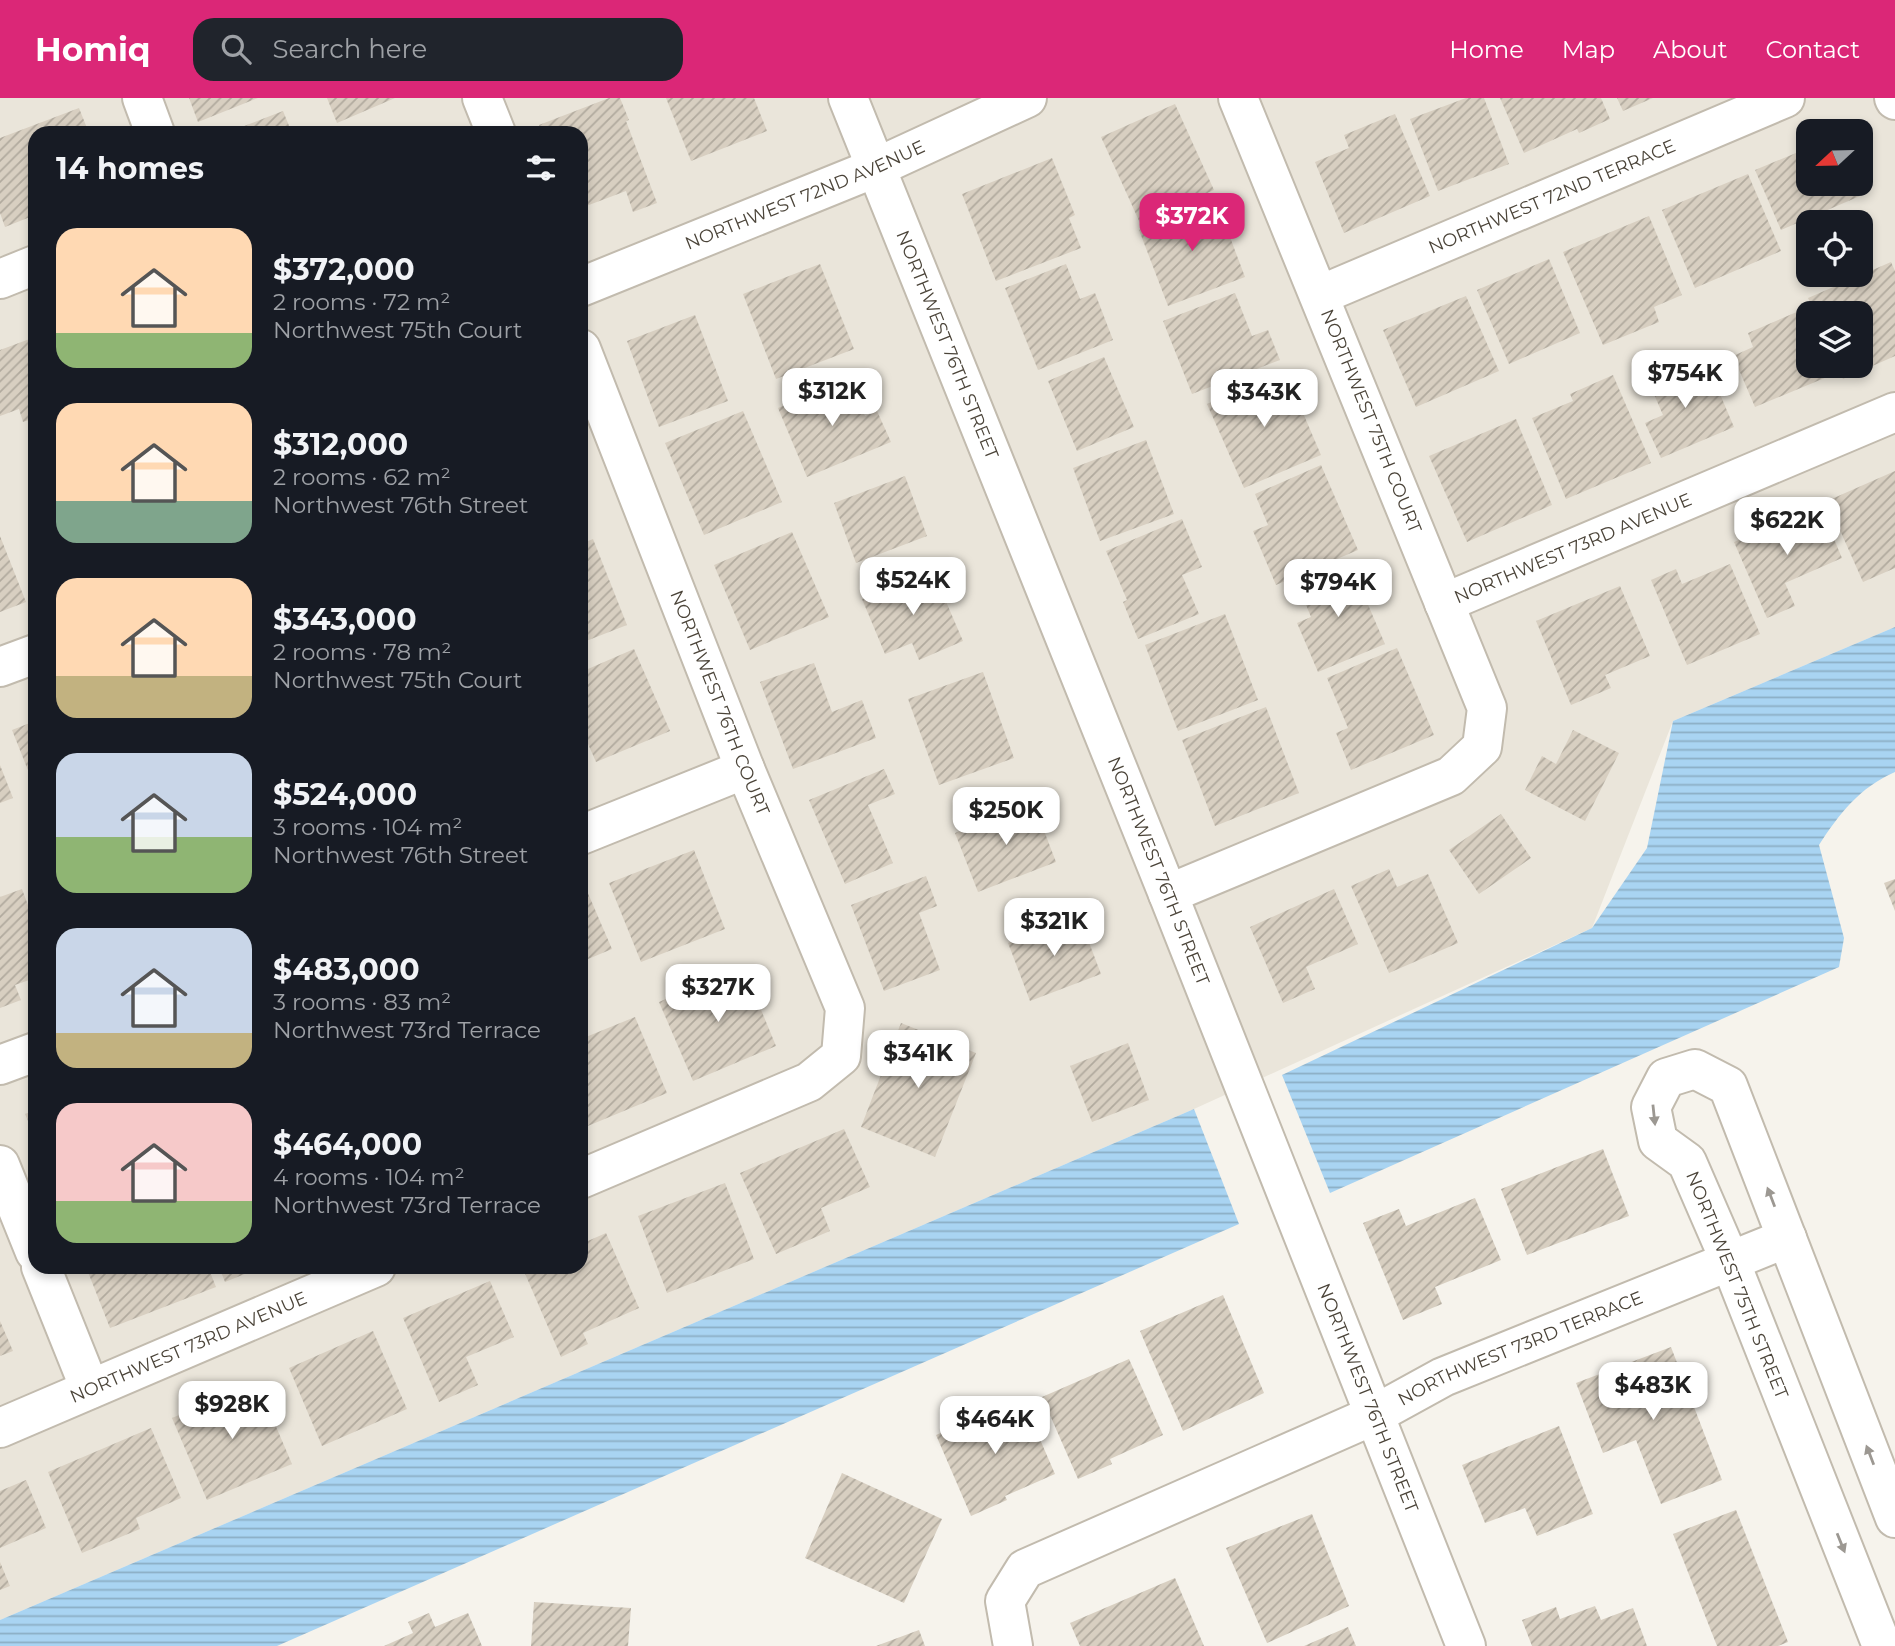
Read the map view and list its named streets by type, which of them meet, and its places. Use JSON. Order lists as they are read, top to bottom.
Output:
{
  "streets": {
    "street": [
      "NORTHWEST 72ND AVENUE",
      "NORTHWEST 72ND TERRACE",
      "NORTHWEST 76TH STREET",
      "NORTHWEST 75TH COURT",
      "NORTHWEST 73RD AVENUE",
      "NORTHWEST 76TH COURT",
      "NORTHWEST 75TH STREET",
      "NORTHWEST 73RD TERRACE"
    ]
  },
  "crossings": [
    ["NORTHWEST 72ND AVENUE", "NORTHWEST 76TH STREET"],
    ["NORTHWEST 72ND TERRACE", "NORTHWEST 75TH COURT"],
    ["NORTHWEST 76TH STREET", "NORTHWEST 75TH COURT"],
    ["NORTHWEST 76TH STREET", "NORTHWEST 73RD TERRACE"],
    ["NORTHWEST 75TH COURT", "NORTHWEST 73RD AVENUE"],
    ["NORTHWEST 75TH STREET", "NORTHWEST 73RD TERRACE"]
  ],
  "north": "left",
  "page": {
    "header": "Homiq",
    "search": "Search here",
    "nav": [
      "Home",
      "Map",
      "About",
      "Contact"
    ],
    "heading": "14 homes",
    "price": [
      "$372K",
      "$754K",
      "$312K",
      "$343K",
      "$622K",
      "$524K",
      "$794K",
      "$250K",
      "$321K",
      "$327K",
      "$341K",
      "$483K",
      "$928K",
      "$464K"
    ],
    "list": [
      {
        "name": "$372,000",
        "note": "2 rooms · 72 m² · Northwest 75th Court"
      },
      {
        "name": "$312,000",
        "note": "2 rooms · 62 m² · Northwest 76th Street"
      },
      {
        "name": "$343,000",
        "note": "2 rooms · 78 m² · Northwest 75th Court"
      },
      {
        "name": "$524,000",
        "note": "3 rooms · 104 m² · Northwest 76th Street"
      },
      {
        "name": "$483,000",
        "note": "3 rooms · 83 m² · Northwest 73rd Terrace"
      },
      {
        "name": "$464,000",
        "note": "4 rooms · 104 m² · Northwest 73rd Terrace"
      }
    ]
  }
}
